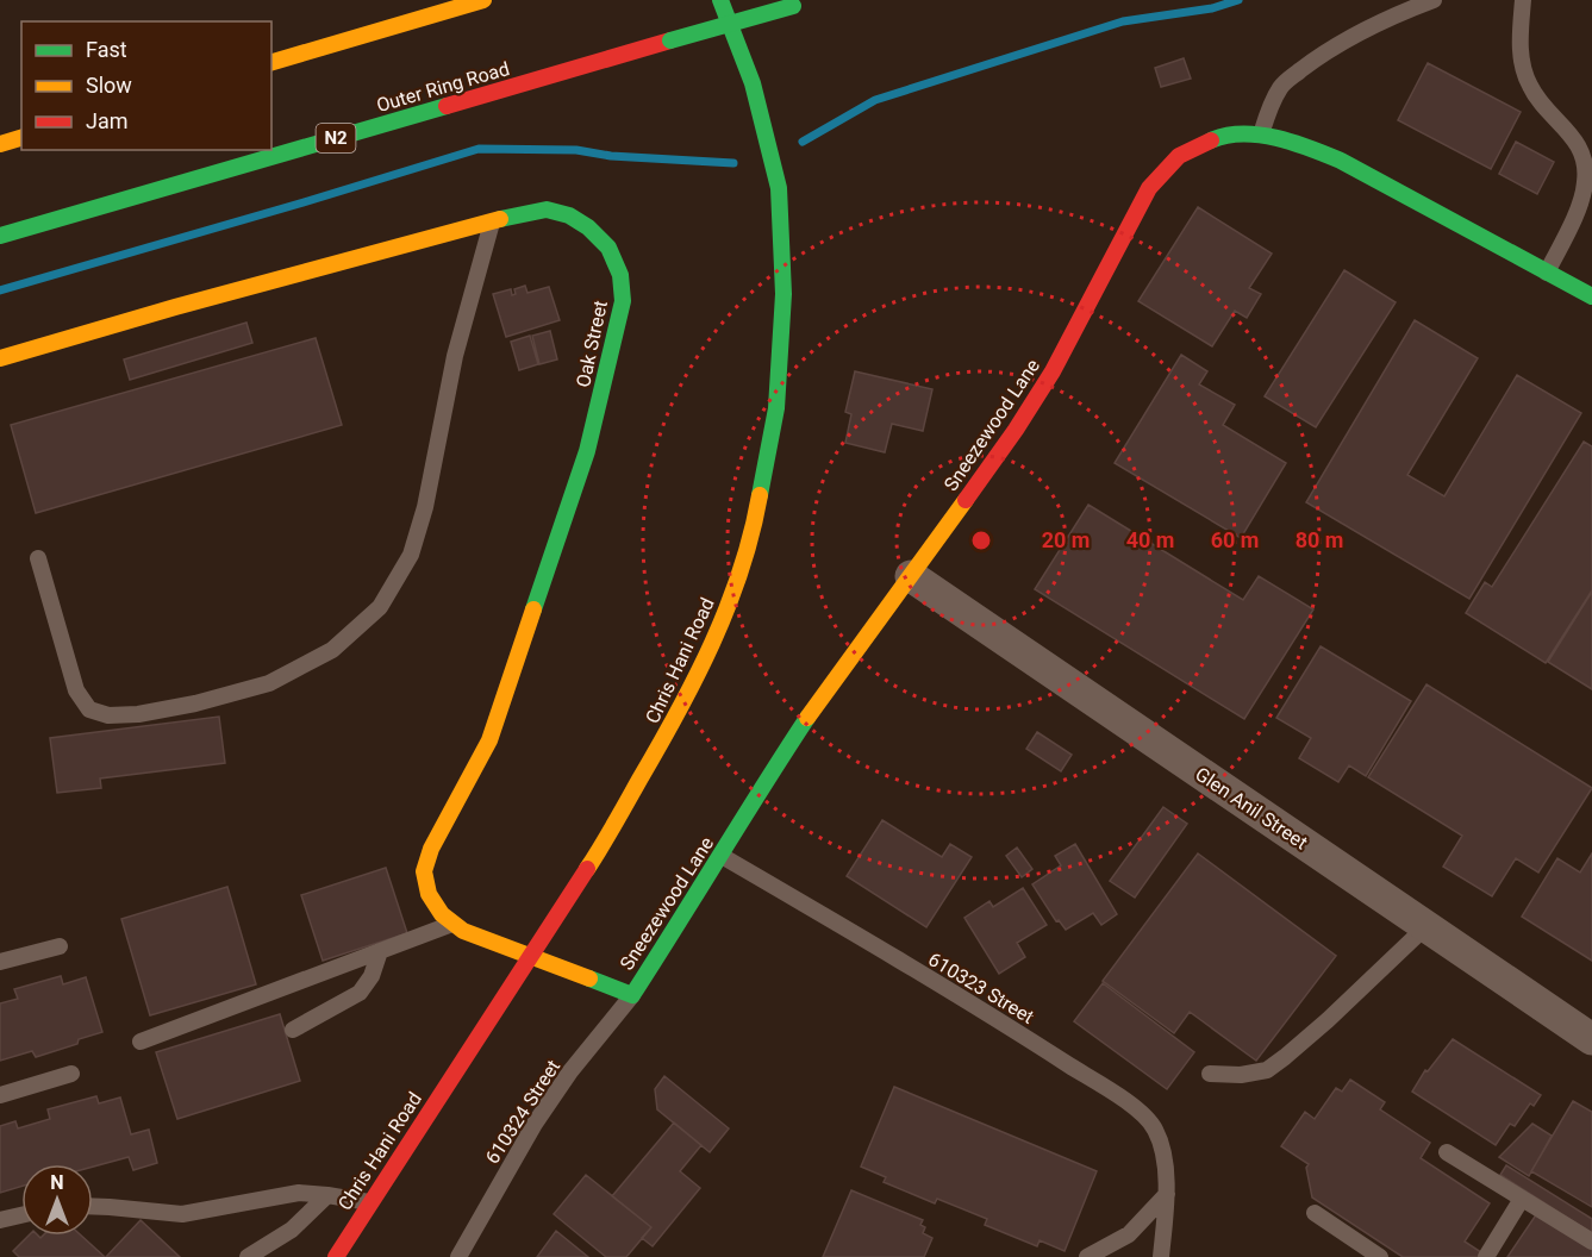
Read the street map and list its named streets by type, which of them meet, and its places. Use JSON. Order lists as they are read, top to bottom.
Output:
{
  "streets": {
    "main road": [
      "Outer Ring Road",
      "N2",
      "Oak Street",
      "Sneezewood Lane",
      "Chris Hani Road"
    ],
    "street": ["Glen Anil Street"],
    "lane": ["610323 Street", "610324 Street"]
  },
  "crossings": [
    ["Oak Street", "Sneezewood Lane"],
    ["Oak Street", "Chris Hani Road"],
    ["Sneezewood Lane", "Chris Hani Road"],
    ["Sneezewood Lane", "Glen Anil Street"],
    ["Sneezewood Lane", "610323 Street"],
    ["Sneezewood Lane", "610324 Street"]
  ],
  "legend": ["Fast", "Slow", "Jam"],
  "north": "top",
  "rings": [
    "20 m",
    "40 m",
    "60 m",
    "80 m"
  ]
}
